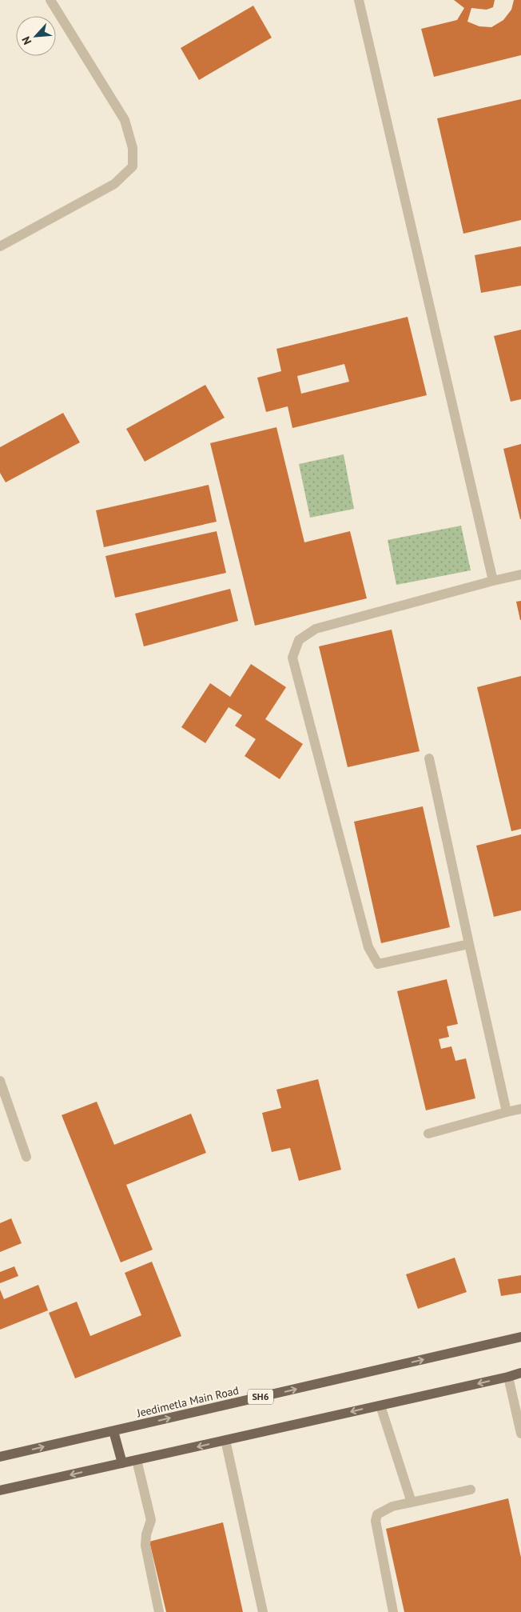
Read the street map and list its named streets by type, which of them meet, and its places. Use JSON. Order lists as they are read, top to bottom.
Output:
{
  "streets": {
    "main road": ["SH6", "Jeedimetla Main Road"]
  },
  "north": "bottom left"
}
